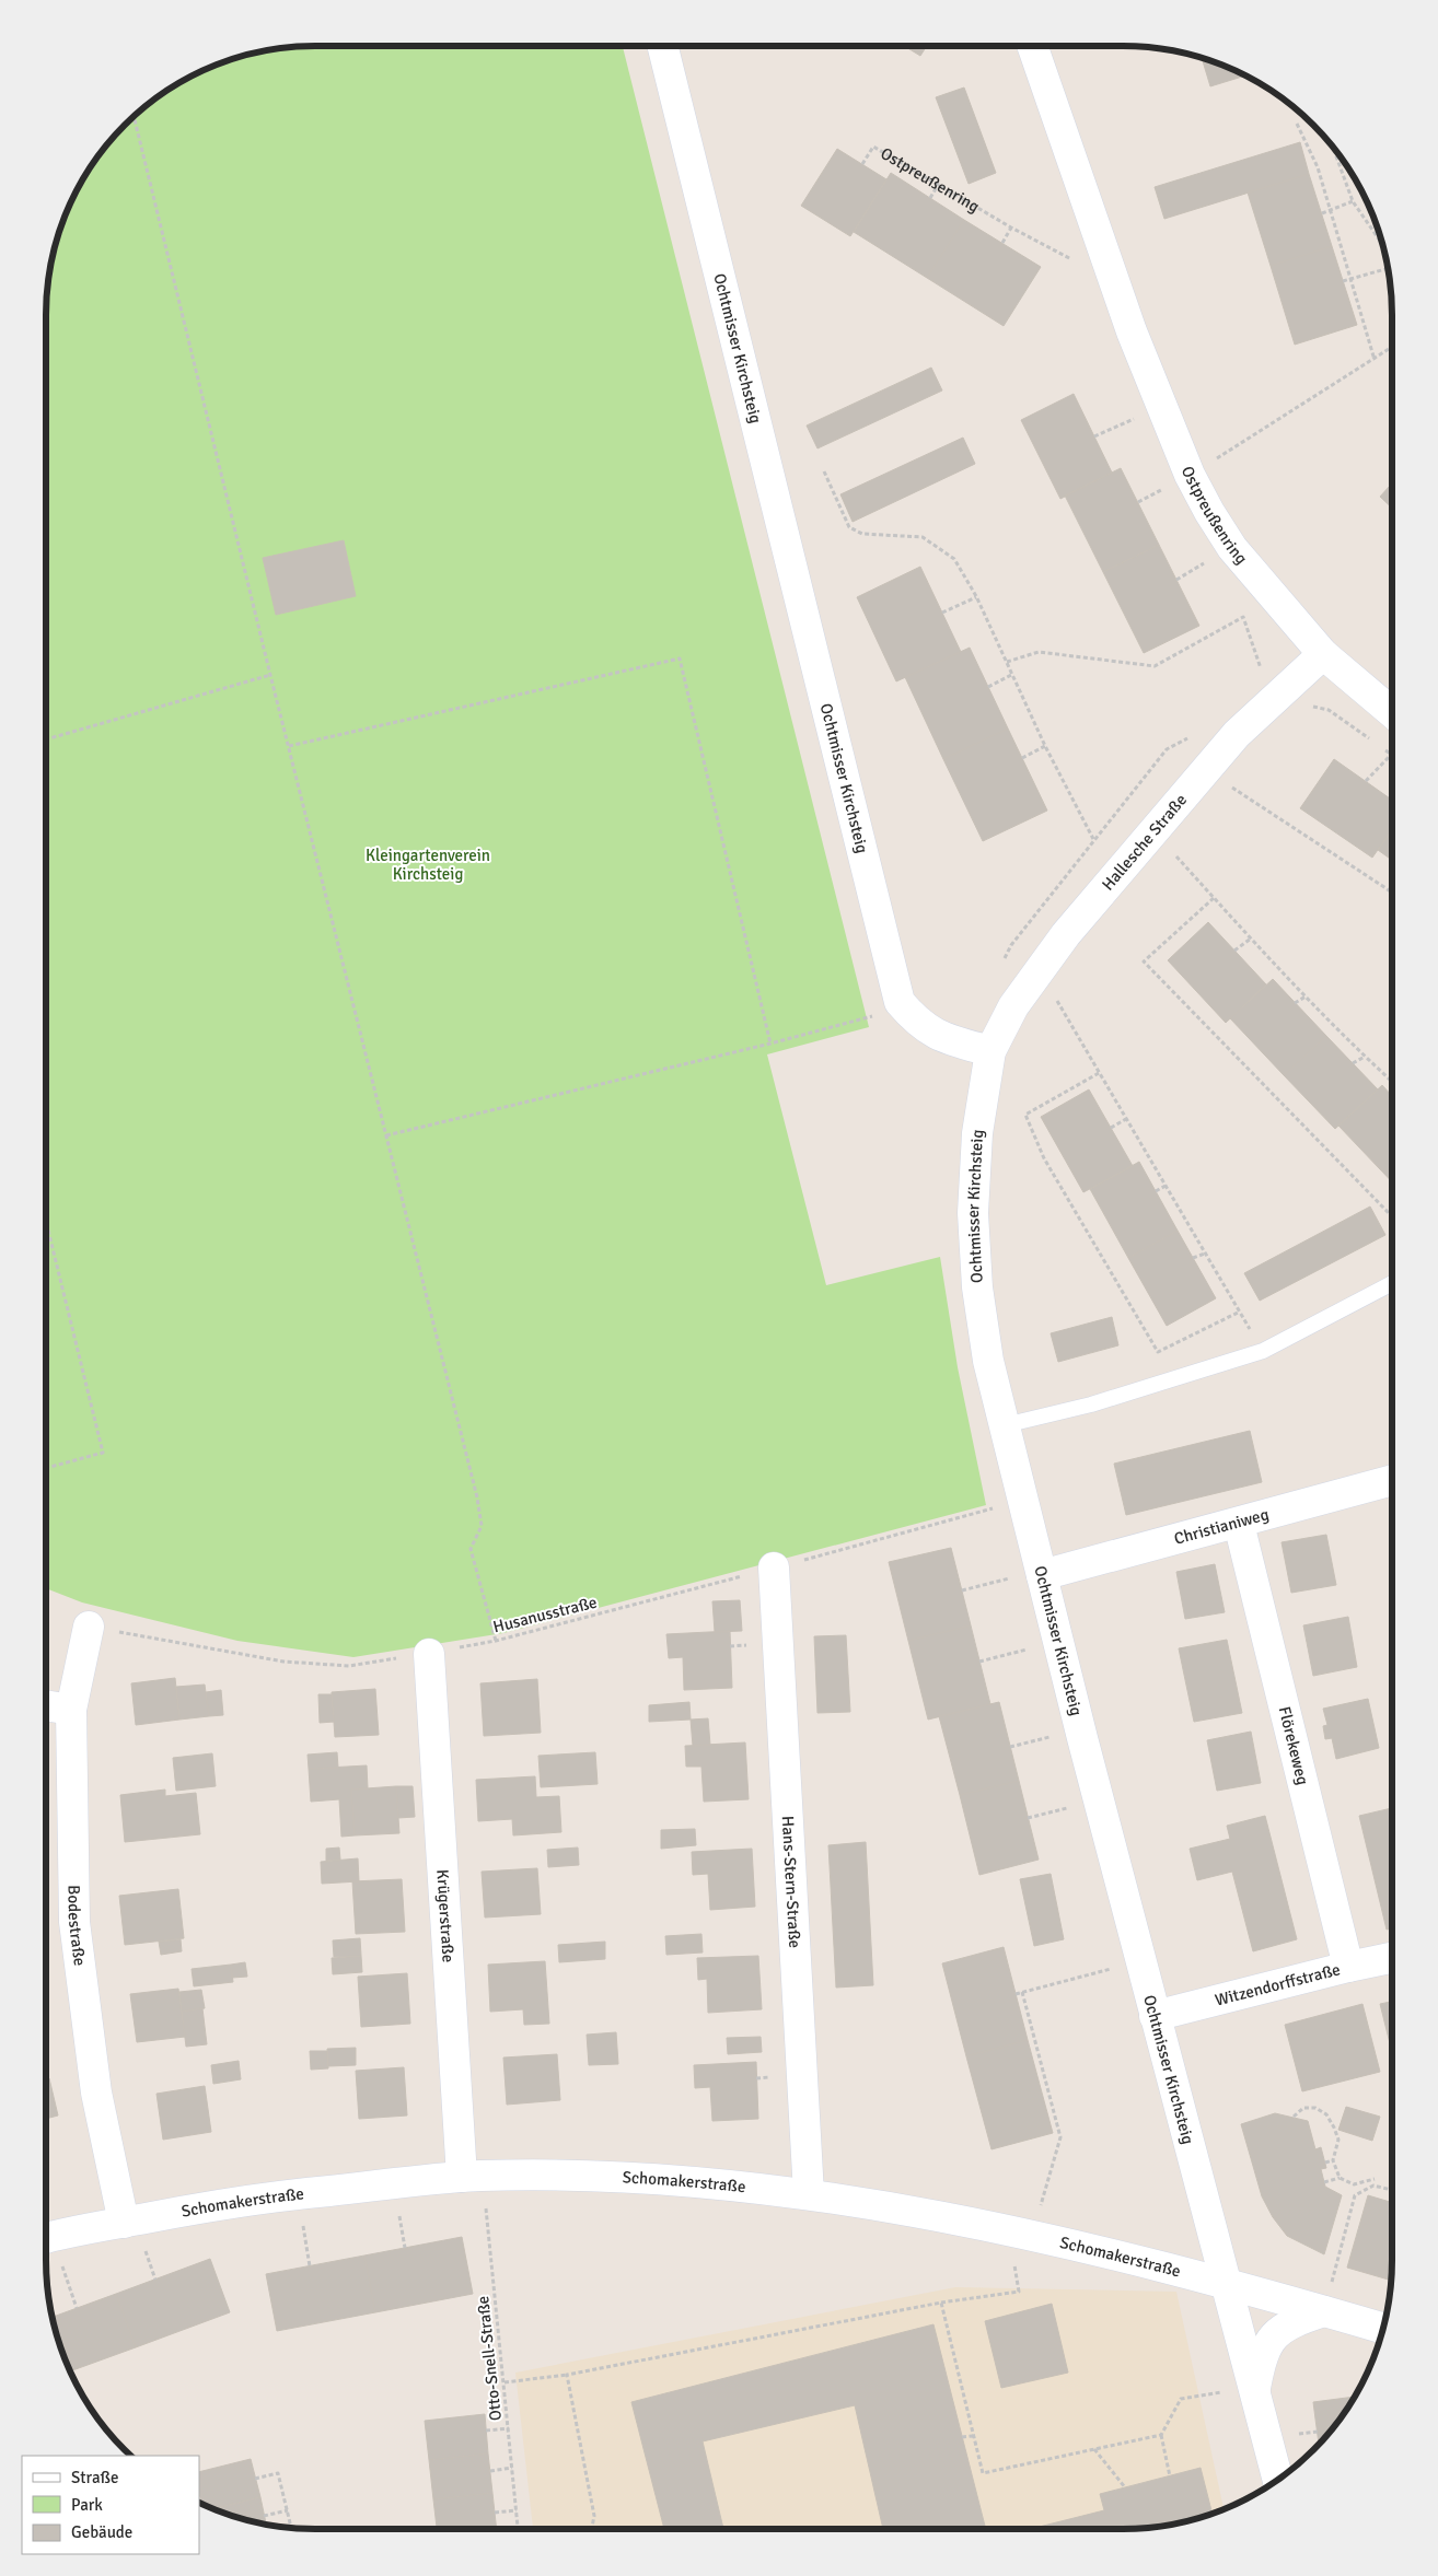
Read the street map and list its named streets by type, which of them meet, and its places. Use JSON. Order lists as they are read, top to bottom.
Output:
{
  "streets": {
    "street": [
      "Ostpreußenring",
      "Ochtmisser Kirchsteig",
      "Hallesche Straße",
      "Christianiweg",
      "Flörekeweg",
      "Hans-Stern-Straße",
      "Krügerstraße",
      "Bodestraße",
      "Witzendorffstraße",
      "Schomakerstraße"
    ],
    "path": ["Husanusstraße", "Otto-Snell-Straße"]
  },
  "crossings": [
    ["Ostpreußenring", "Hallesche Straße"],
    ["Ochtmisser Kirchsteig", "Hallesche Straße"],
    ["Ochtmisser Kirchsteig", "Christianiweg"],
    ["Ochtmisser Kirchsteig", "Witzendorffstraße"],
    ["Ochtmisser Kirchsteig", "Schomakerstraße"],
    ["Christianiweg", "Flörekeweg"],
    ["Husanusstraße", "Hans-Stern-Straße"],
    ["Husanusstraße", "Krügerstraße"],
    ["Husanusstraße", "Bodestraße"],
    ["Flörekeweg", "Witzendorffstraße"],
    ["Hans-Stern-Straße", "Schomakerstraße"],
    ["Krügerstraße", "Schomakerstraße"],
    ["Krügerstraße", "Otto-Snell-Straße"],
    ["Bodestraße", "Schomakerstraße"],
    ["Schomakerstraße", "Otto-Snell-Straße"]
  ],
  "parks": ["Kleingartenverein Kirchsteig"],
  "legend": ["Straße", "Park", "Gebäude"]
}
